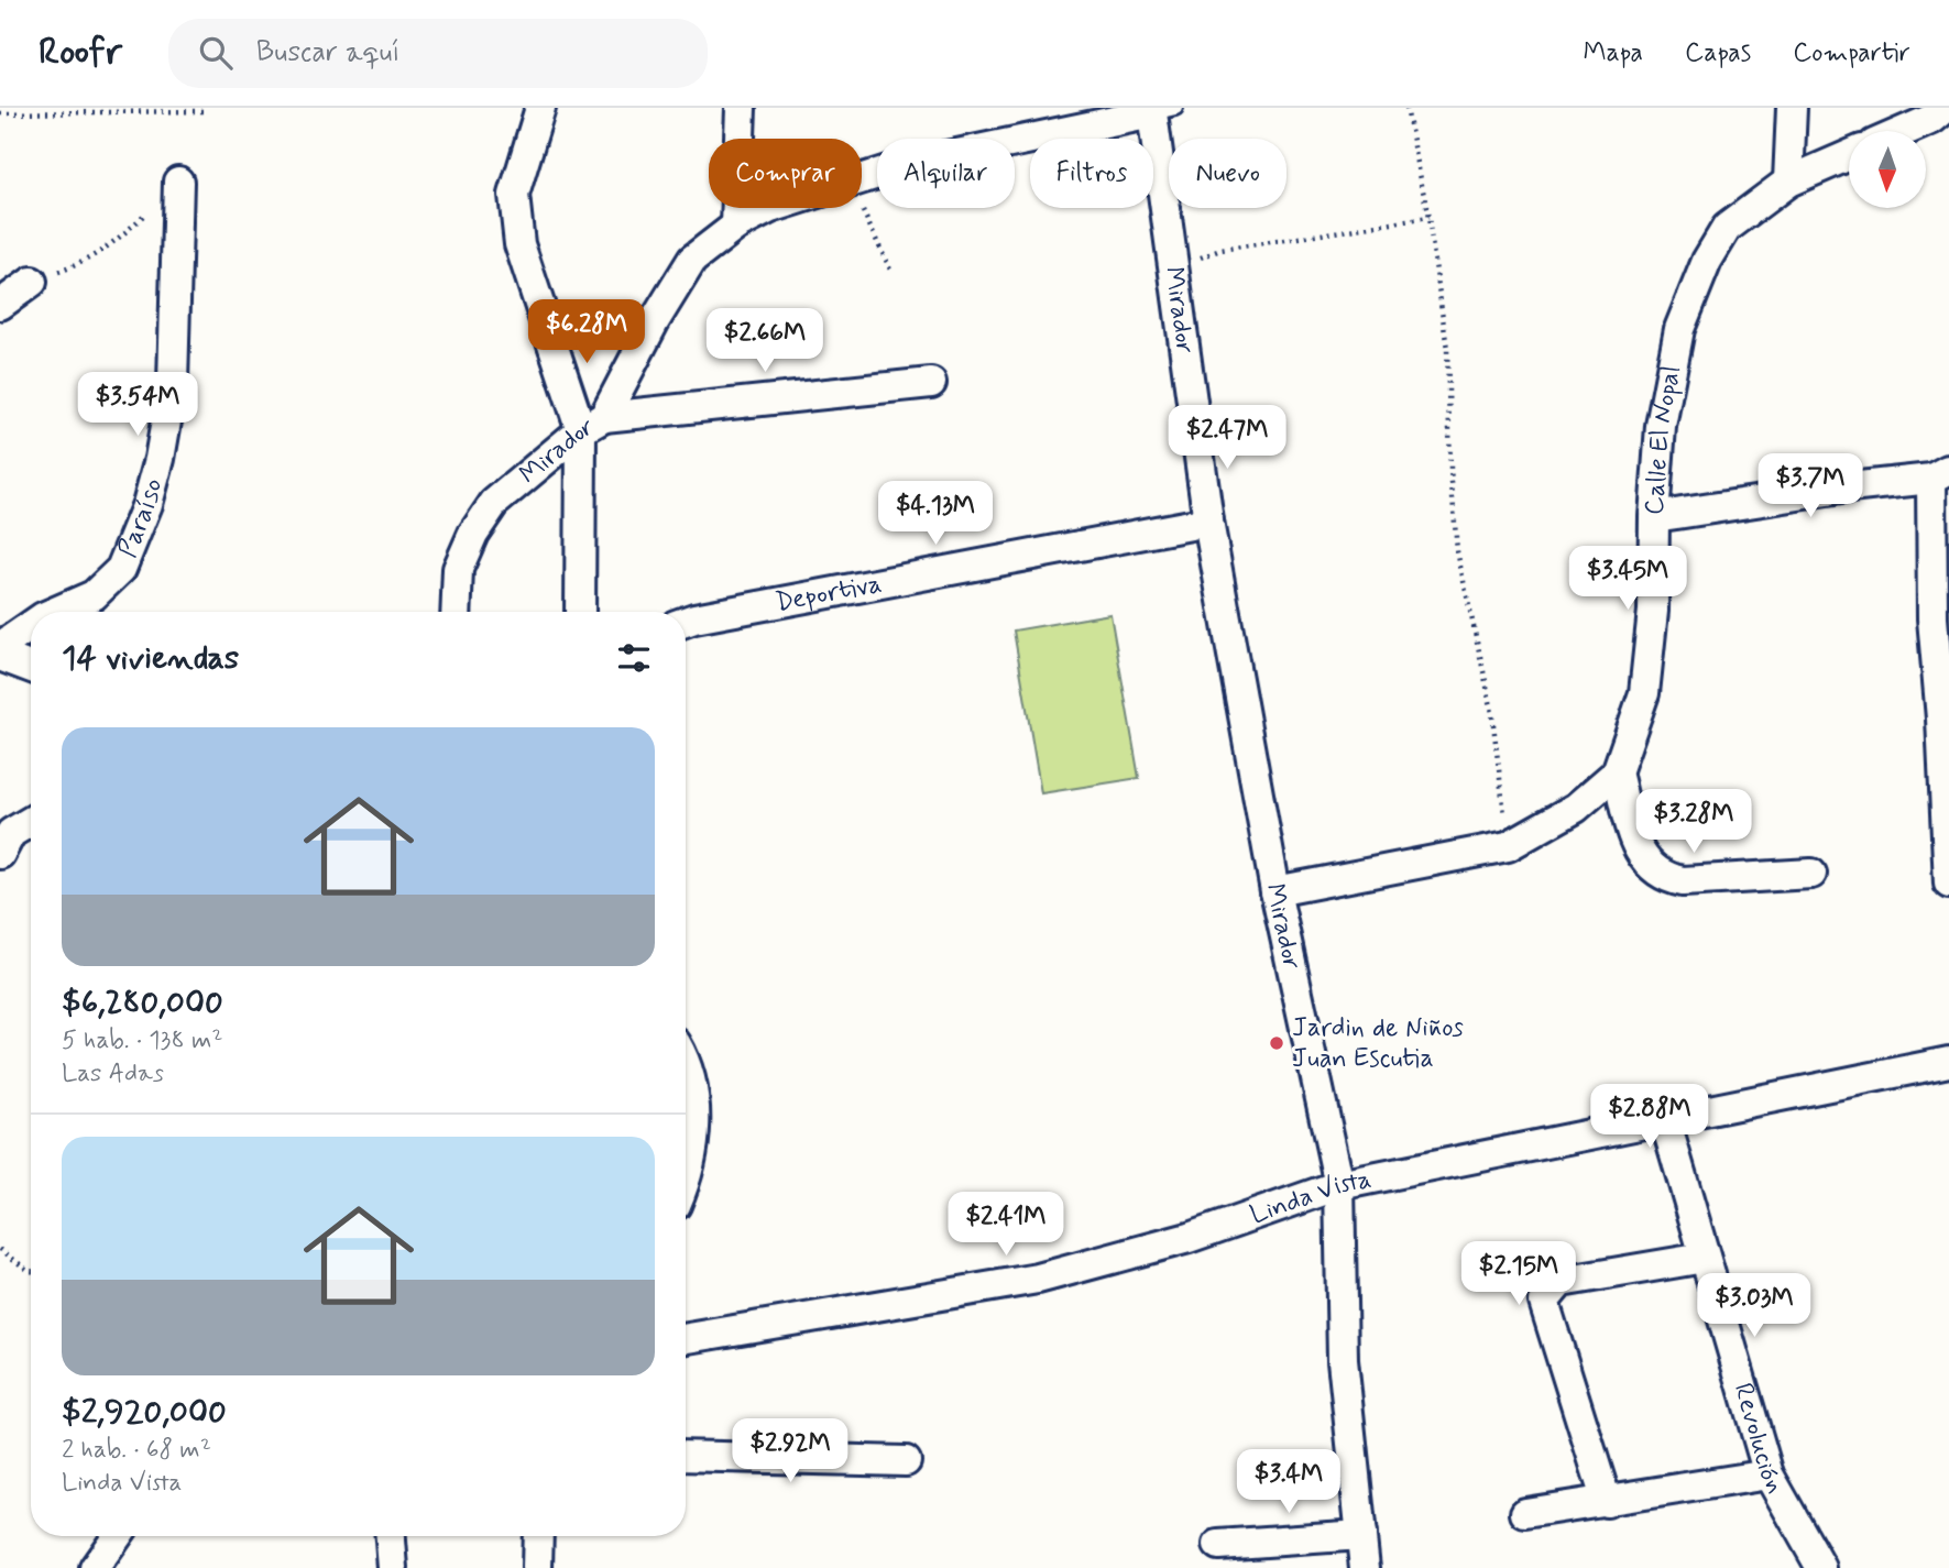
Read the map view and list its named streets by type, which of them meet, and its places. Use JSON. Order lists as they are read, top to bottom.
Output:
{
  "streets": {
    "street": [
      "Mirador",
      "Calle El Nopal",
      "Paraíso",
      "Deportiva",
      "Linda Vista",
      "Revolución"
    ]
  },
  "crossings": [
    ["Mirador", "Calle El Nopal"],
    ["Mirador", "Deportiva"],
    ["Mirador", "Linda Vista"],
    ["Linda Vista", "Revolución"]
  ],
  "places": ["Jardin de Niños Juan Escutia"],
  "north": "bottom",
  "page": {
    "header": "Roofr",
    "search": "Buscar aquí",
    "nav": ["Mapa", "Capas", "Compartir"],
    "chip": [
      "Comprar",
      "Alquilar",
      "Filtros",
      "Nuevo"
    ],
    "price": [
      "$6.28M",
      "$2.66M",
      "$3.54M",
      "$2.47M",
      "$3.7M",
      "$4.13M",
      "$3.45M",
      "$3.28M",
      "$2.88M",
      "$2.41M",
      "$2.15M",
      "$3.03M",
      "$2.92M",
      "$3.4M"
    ],
    "heading": "14 viviendas",
    "list": [
      {
        "name": "$6,280,000",
        "note": "5 hab. · 138 m² · Las Adas"
      },
      {
        "name": "$2,920,000",
        "note": "2 hab. · 68 m² · Linda Vista"
      }
    ]
  }
}
